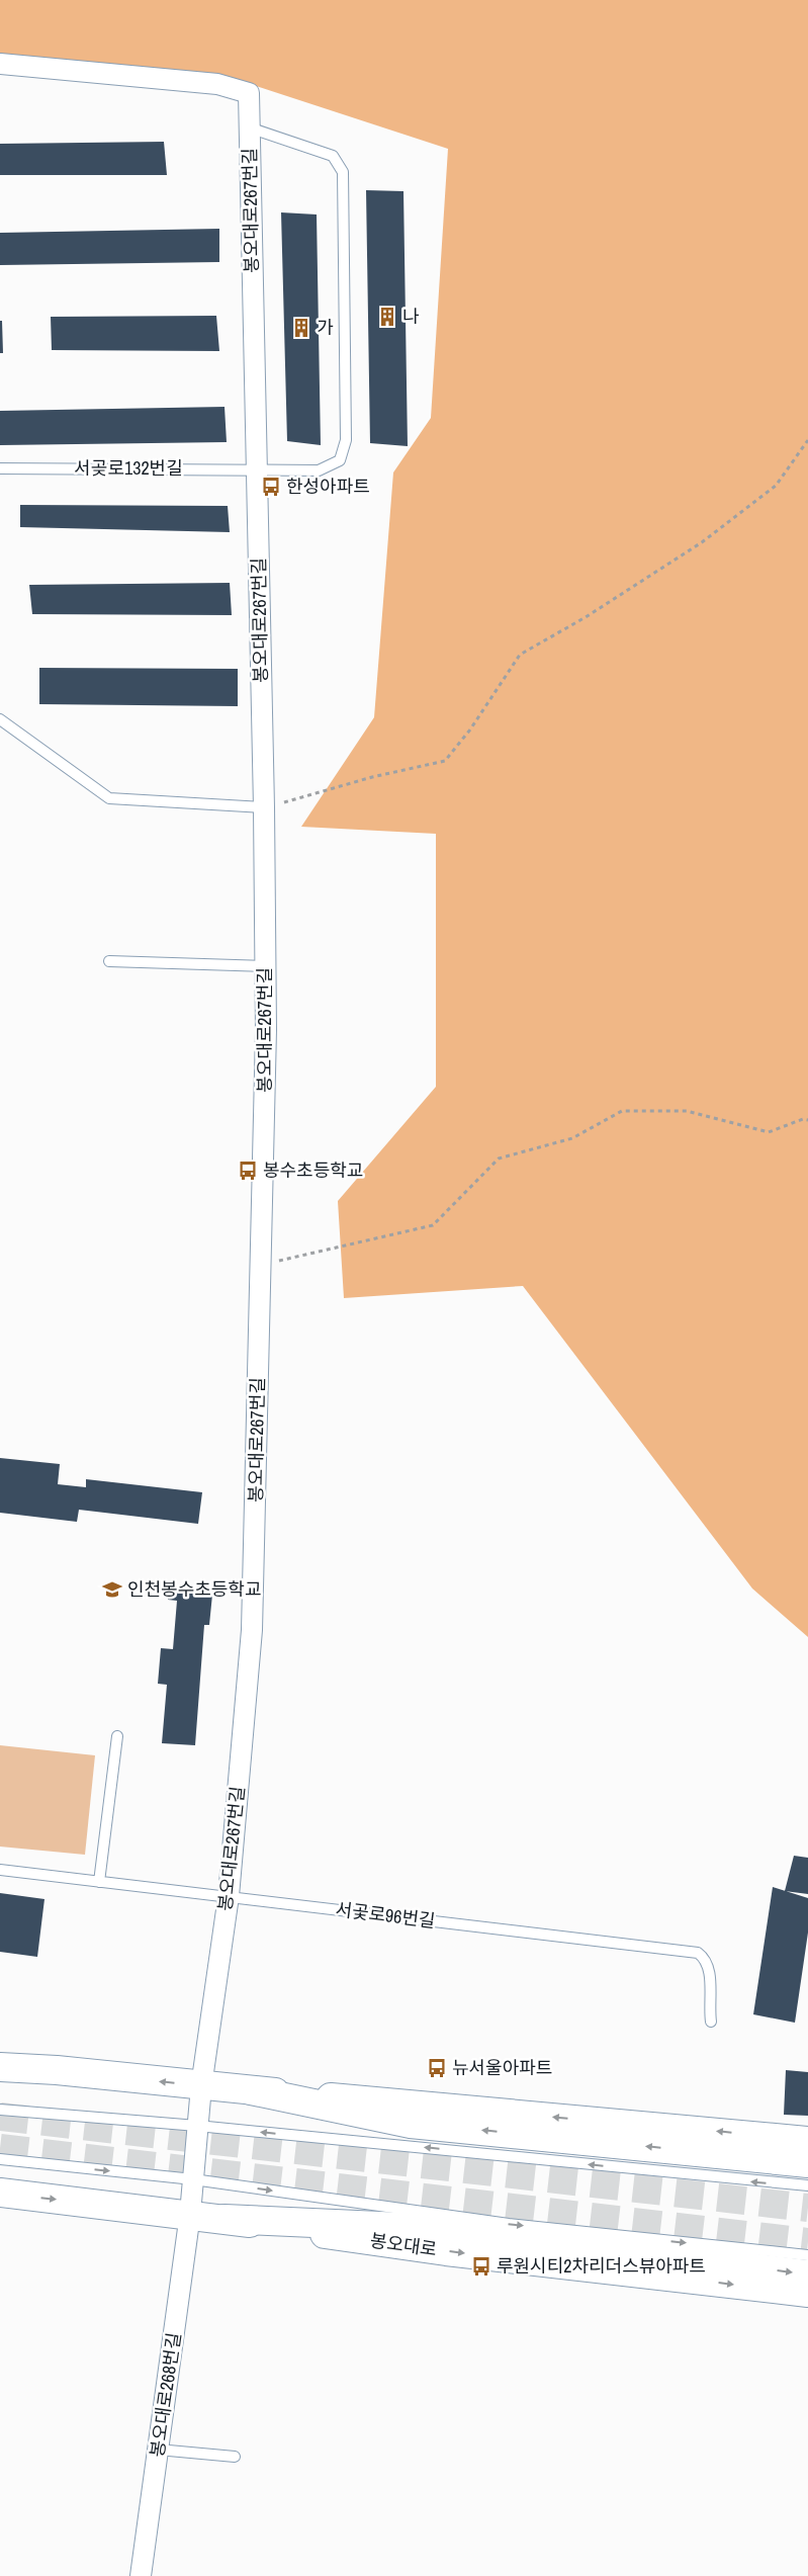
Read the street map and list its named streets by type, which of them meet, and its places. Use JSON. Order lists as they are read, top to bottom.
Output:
{
  "streets": {
    "main road": ["봉오대로"],
    "street": ["봉오대로267번길", "봉오대로268번길"],
    "lane": ["서곶로132번길", "서곷로96번길"]
  },
  "crossings": [
    ["봉오대로267번길", "서곶로132번길"],
    ["봉오대로267번길", "서곷로96번길"],
    ["봉오대로267번길", "봉오대로"],
    ["봉오대로267번길", "봉오대로268번길"],
    ["봉오대로", "봉오대로268번길"]
  ],
  "places": {
    "building": ["나", "가"],
    "bus stop": [
      "한성아파트",
      "봉수초등학교",
      "뉴서울아파트",
      "루원시티2차리더스뷰아파트"
    ],
    "school or university": ["인천봉수초등학교"]
  }
}
